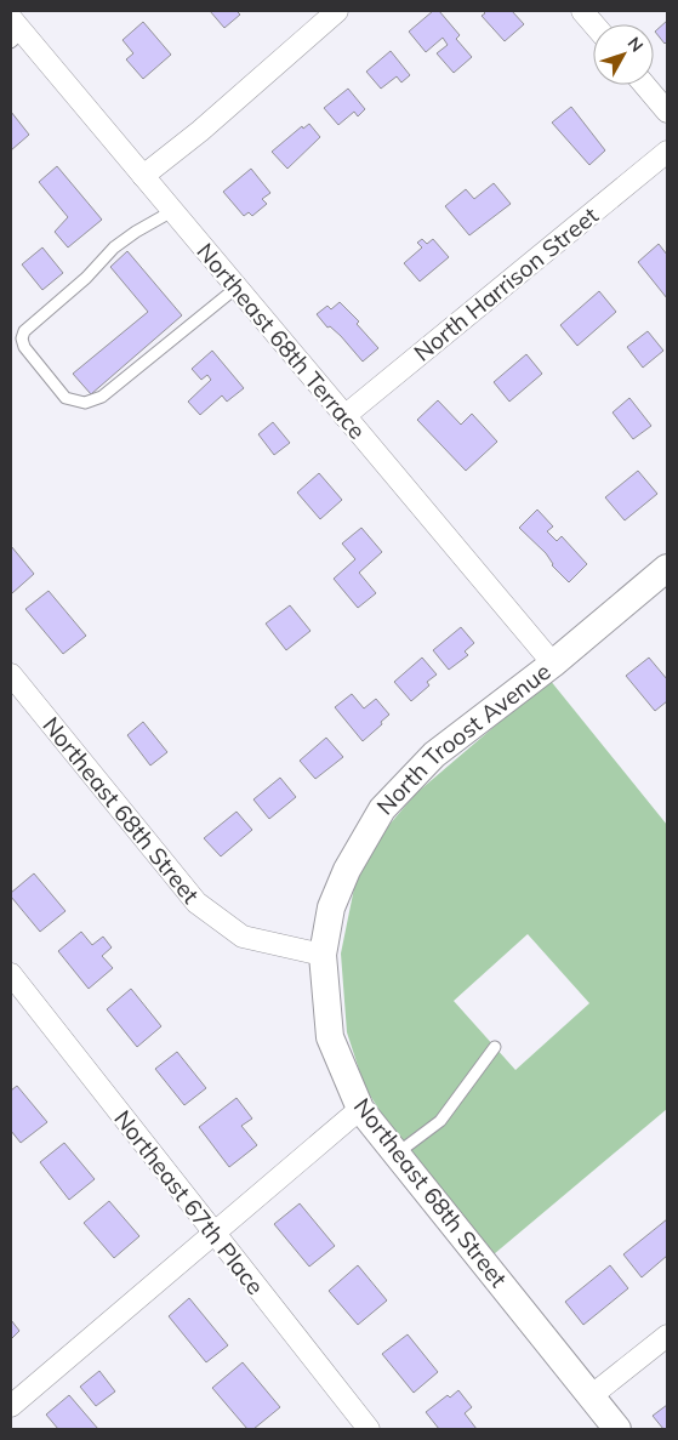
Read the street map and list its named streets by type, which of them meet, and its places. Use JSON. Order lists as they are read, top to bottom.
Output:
{
  "streets": {
    "street": [
      "North Harrison Street",
      "Northeast 68th Terrace",
      "North Troost Avenue",
      "Northeast 68th Street",
      "Northeast 67th Place"
    ]
  },
  "crossings": [
    ["North Harrison Street", "Northeast 68th Terrace"],
    ["Northeast 68th Terrace", "North Troost Avenue"],
    ["North Troost Avenue", "Northeast 68th Street"]
  ],
  "north": "top right"
}
